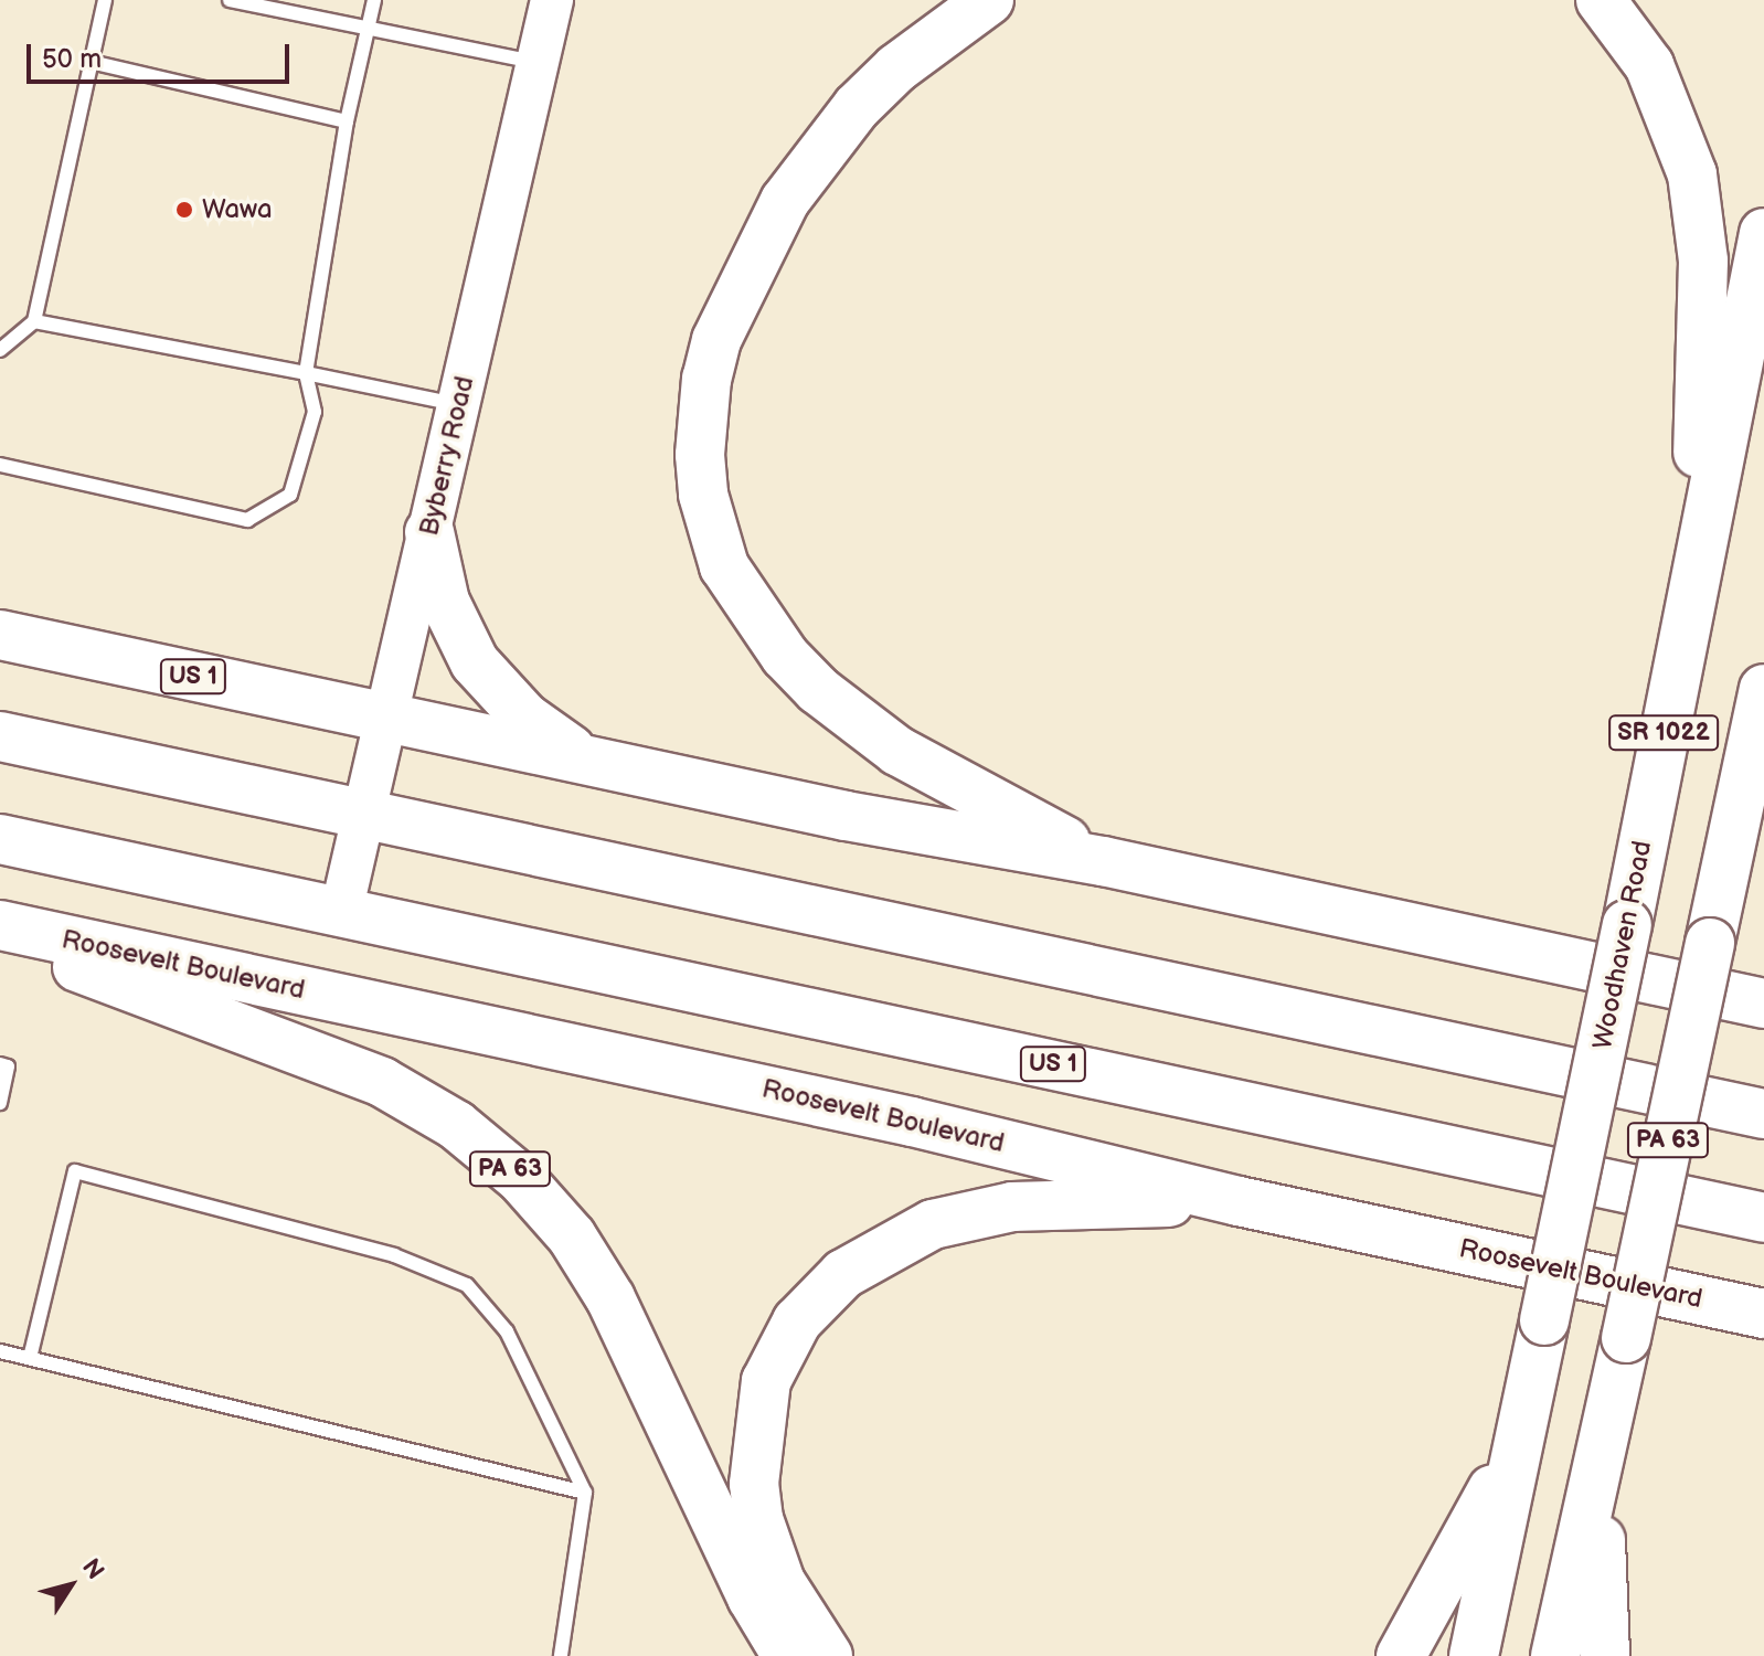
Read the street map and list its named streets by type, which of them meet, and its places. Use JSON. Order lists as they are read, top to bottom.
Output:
{
  "streets": {
    "highway": [
      "US 1",
      "SR 1022",
      "Woodhaven Road",
      "Roosevelt Boulevard",
      "PA 63"
    ],
    "main road": ["Byberry Road"]
  },
  "crossings": [
    ["Byberry Road", "US 1"]
  ],
  "places": ["Wawa"],
  "scale_bar": "50 m",
  "north": "top right"
}
